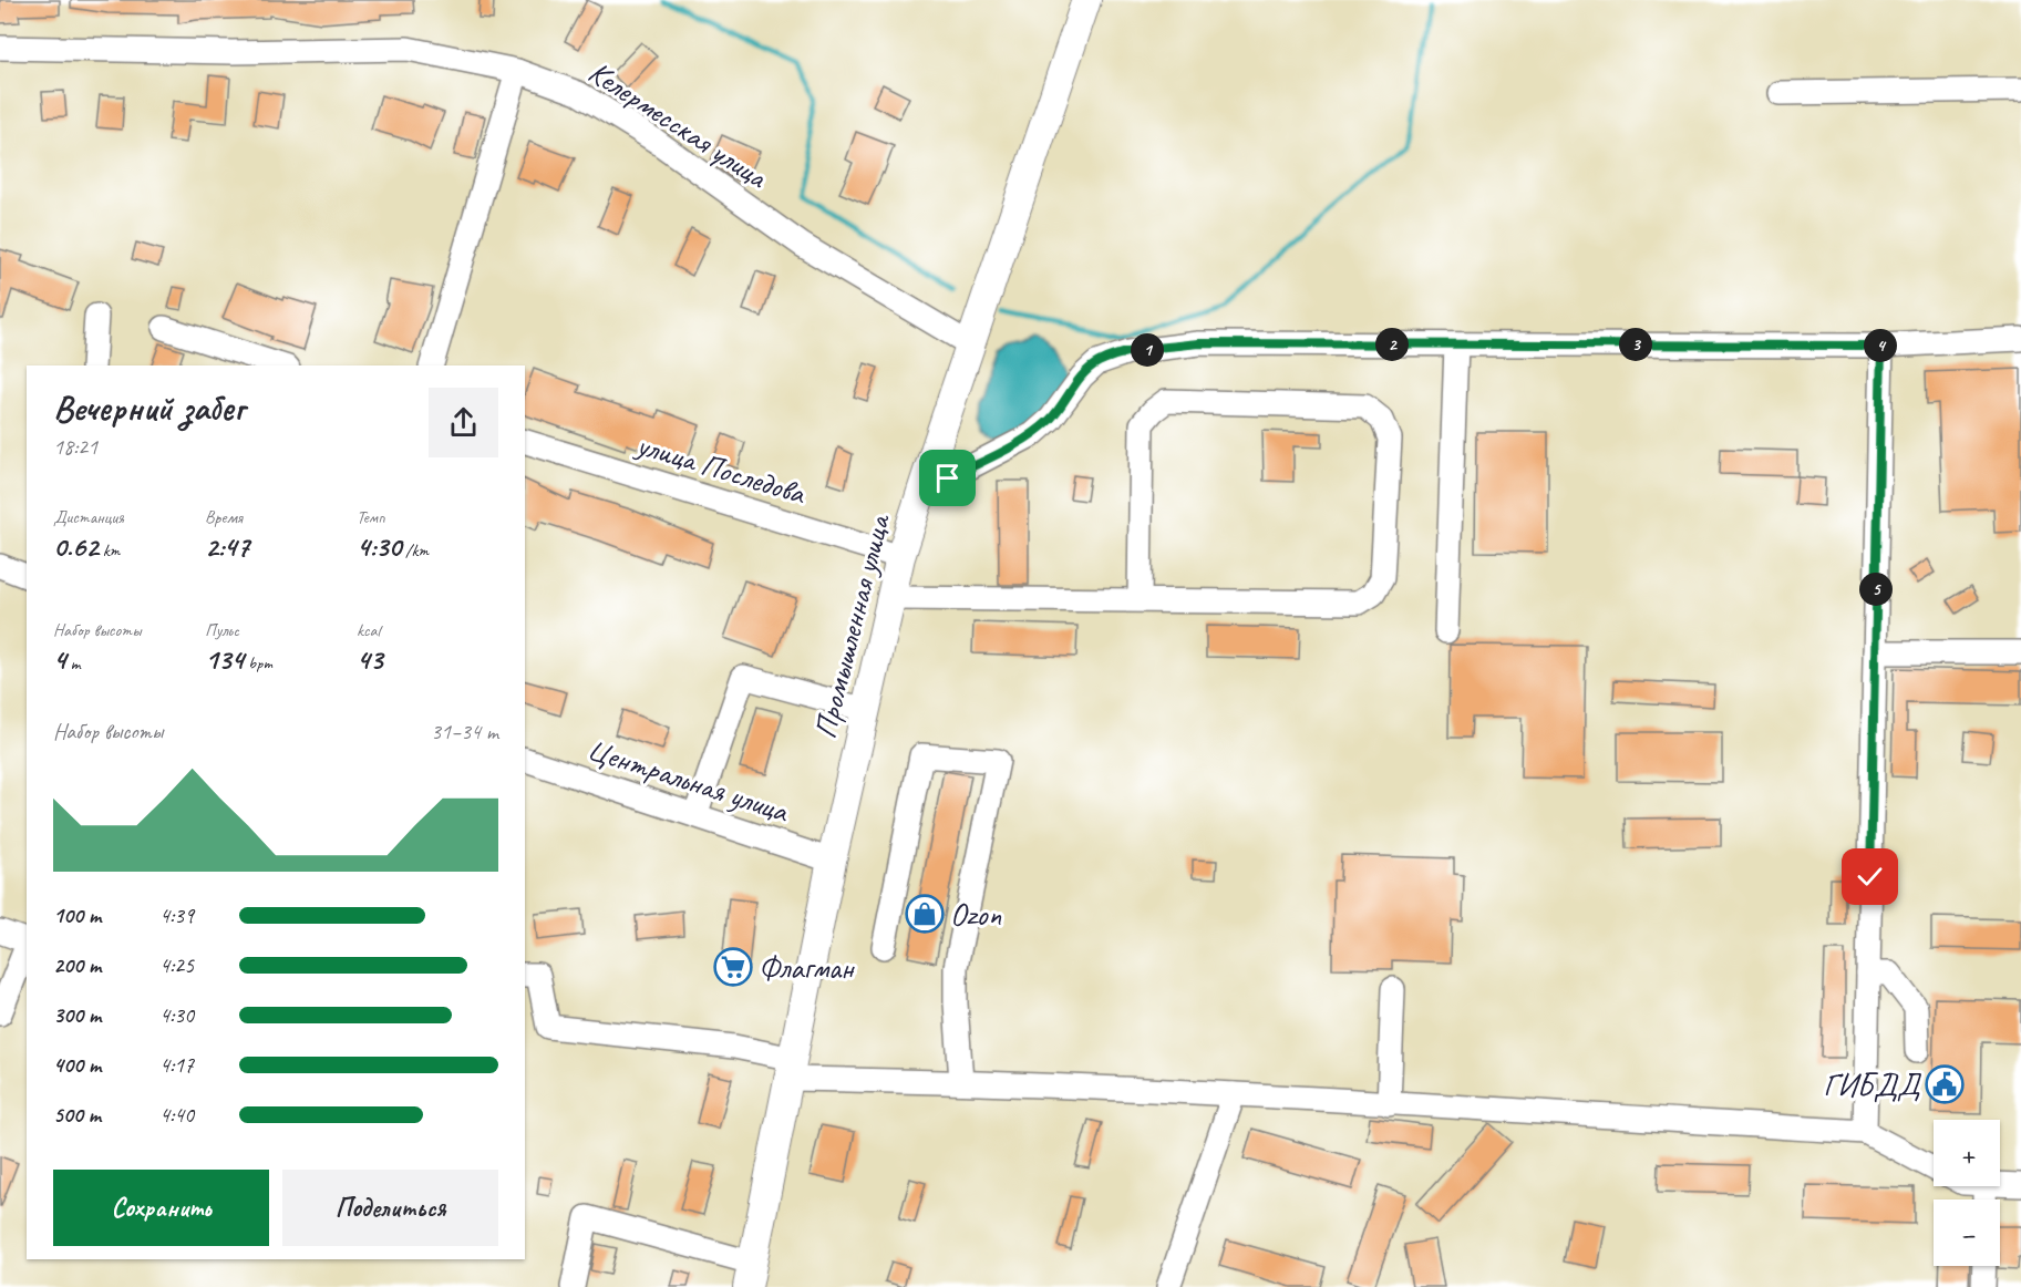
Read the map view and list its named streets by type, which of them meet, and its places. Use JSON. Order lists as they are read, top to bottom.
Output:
{
  "streets": {
    "main road": ["Промышленная улица"],
    "street": ["Келермесская улица", "улица Последова", "Центральная улица"]
  },
  "crossings": [
    ["Келермесская улица", "Промышленная улица"],
    ["улица Последова", "Промышленная улица"],
    ["Промышленная улица", "Центральная улица"]
  ],
  "places": {
    "shop": ["Ozon"],
    "supermarket": ["Флагман"],
    "public building": ["ГИБДД"]
  },
  "page": {
    "pins": [
      "2",
      "3",
      "4",
      "1",
      "5"
    ],
    "heading": ["Вечерний забег", "18:21"],
    "stats": [
      ["Дистанция", "0.62 km"],
      ["Время", "2:47"],
      ["Темп", "4:30 /km"],
      ["Набор высоты", "4 m"],
      ["Пульс", "134 bpm"],
      ["kcal", "43"]
    ],
    "chart": ["Набор высоты", "31–34 m"],
    "list": [
      {
        "name": "100 m",
        "note": "4:39"
      },
      {
        "name": "200 m",
        "note": "4:25"
      },
      {
        "name": "300 m",
        "note": "4:30"
      },
      {
        "name": "400 m",
        "note": "4:17"
      },
      {
        "name": "500 m",
        "note": "4:40"
      }
    ],
    "map_buttons": ["+", "−"],
    "buttons": ["Сохранить", "Поделиться"]
  }
}
